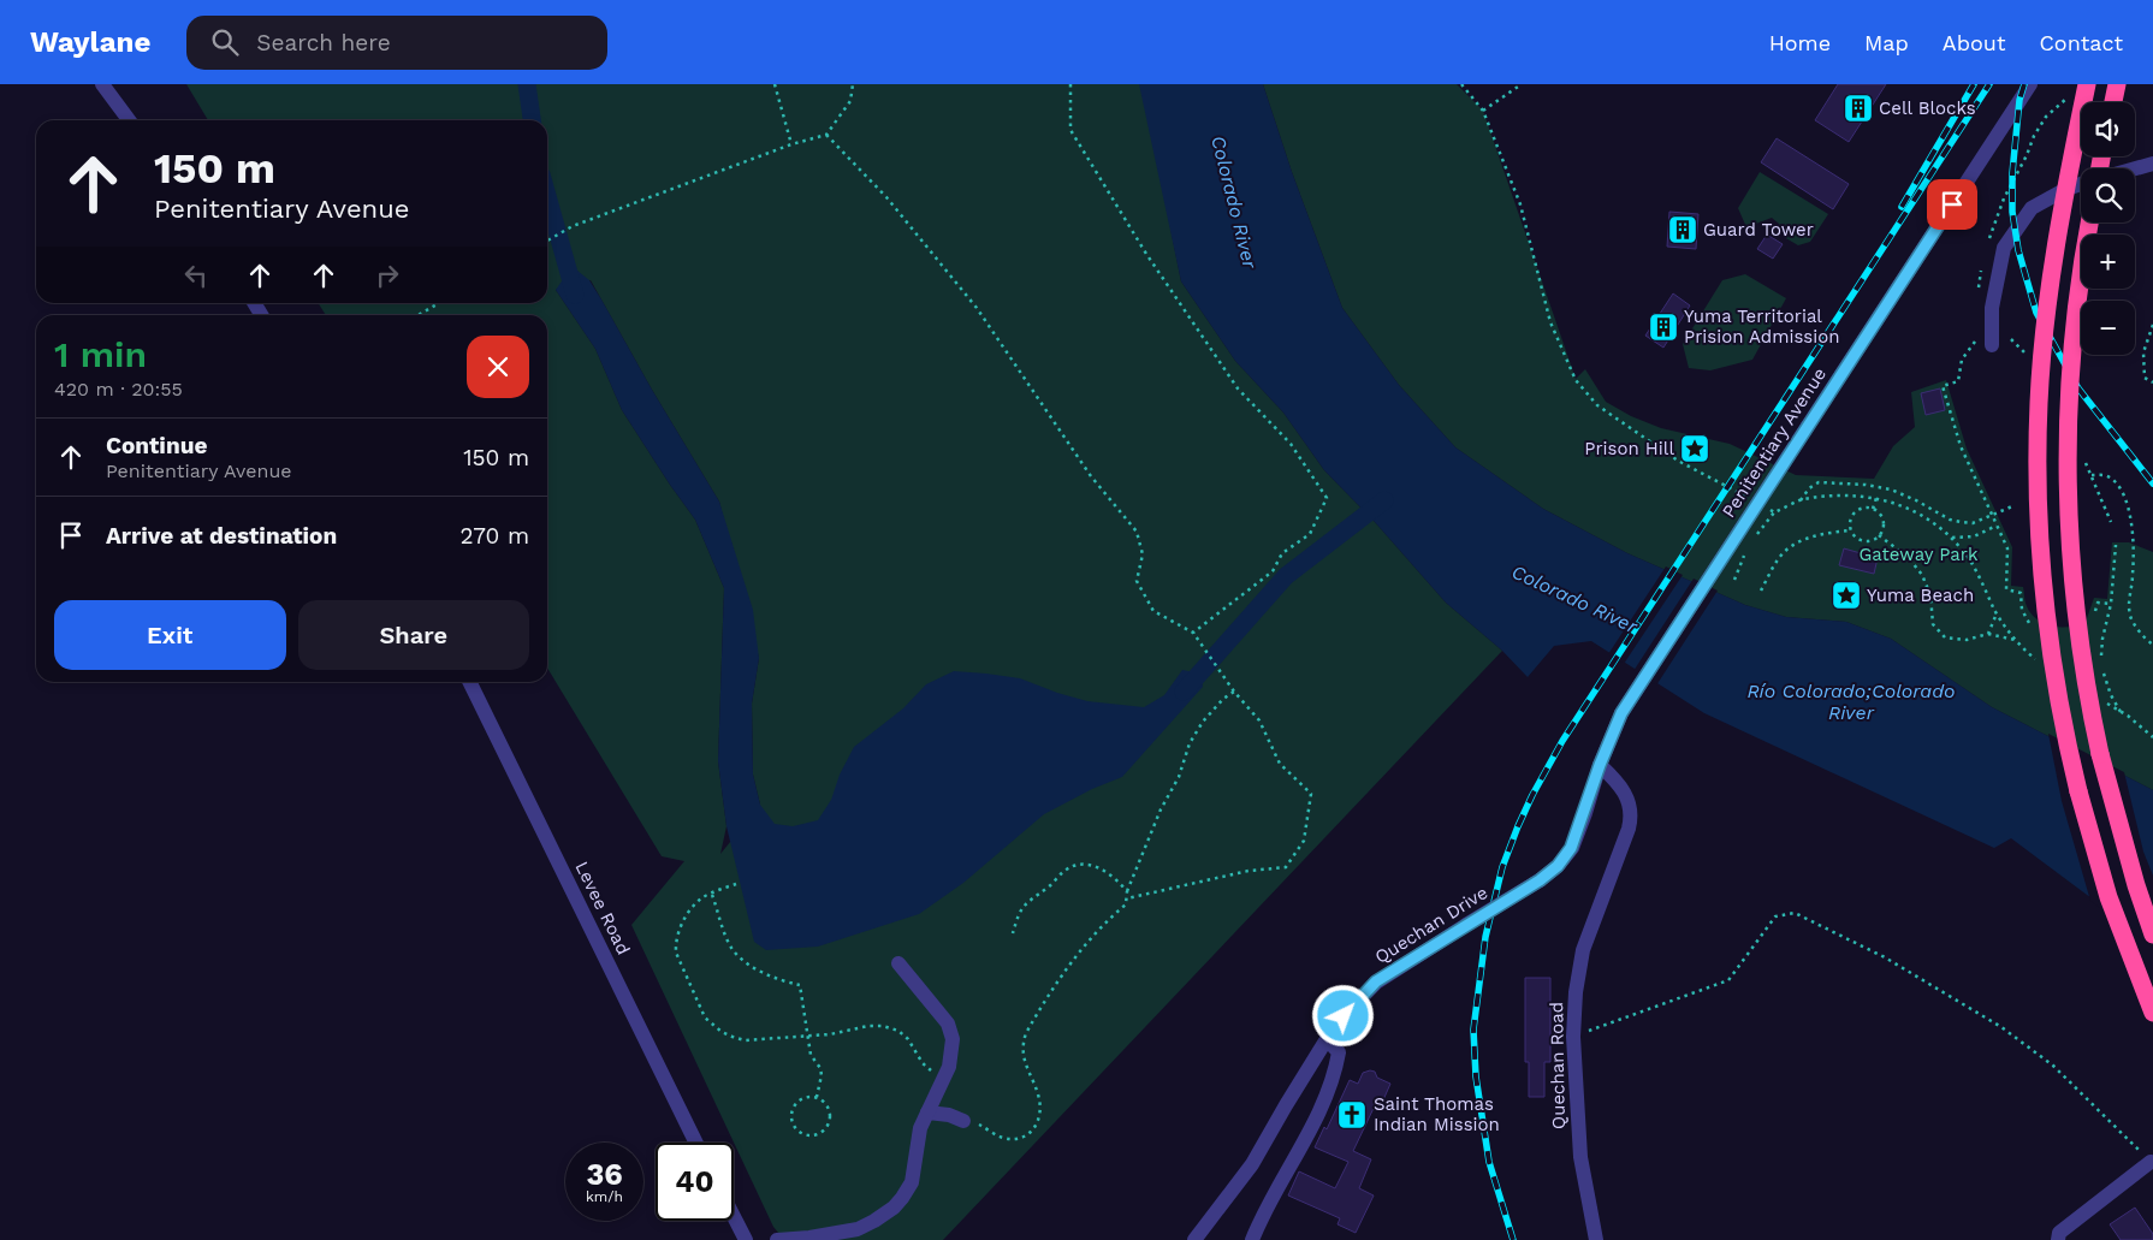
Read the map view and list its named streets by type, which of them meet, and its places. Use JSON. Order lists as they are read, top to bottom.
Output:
{
  "streets": {
    "street": [
      "Penitentiary Avenue",
      "Levee Road",
      "Quechan Drive",
      "Quechan Road"
    ]
  },
  "crossings": [
    ["Penitentiary Avenue", "Quechan Drive"],
    ["Penitentiary Avenue", "Quechan Road"],
    ["Quechan Drive", "Quechan Road"]
  ],
  "water": ["Colorado River", "Río Colorado;Colorado River"],
  "parks": ["Gateway Park"],
  "places": {
    "building": ["Cell Blocks", "Guard Tower", "Yuma Territorial Prision Admission"],
    "place": ["Prison Hill", "Yuma Beach"],
    "church": ["Saint Thomas Indian Mission"]
  },
  "page": {
    "header": "Waylane",
    "search": "Search here",
    "nav": [
      "Home",
      "Map",
      "About",
      "Contact"
    ],
    "map_buttons": ["+", "−"],
    "turn": ["150 m", "Penitentiary Avenue"],
    "heading": ["1 min", "420 m · 20:55"],
    "list": [
      {
        "name": "Continue",
        "note": "Penitentiary Avenue",
        "value": "150 m"
      },
      {
        "name": "Arrive at destination",
        "value": "270 m"
      }
    ],
    "buttons": ["Exit", "Share"],
    "speed": "36 km/h",
    "limit": "40"
  }
}
